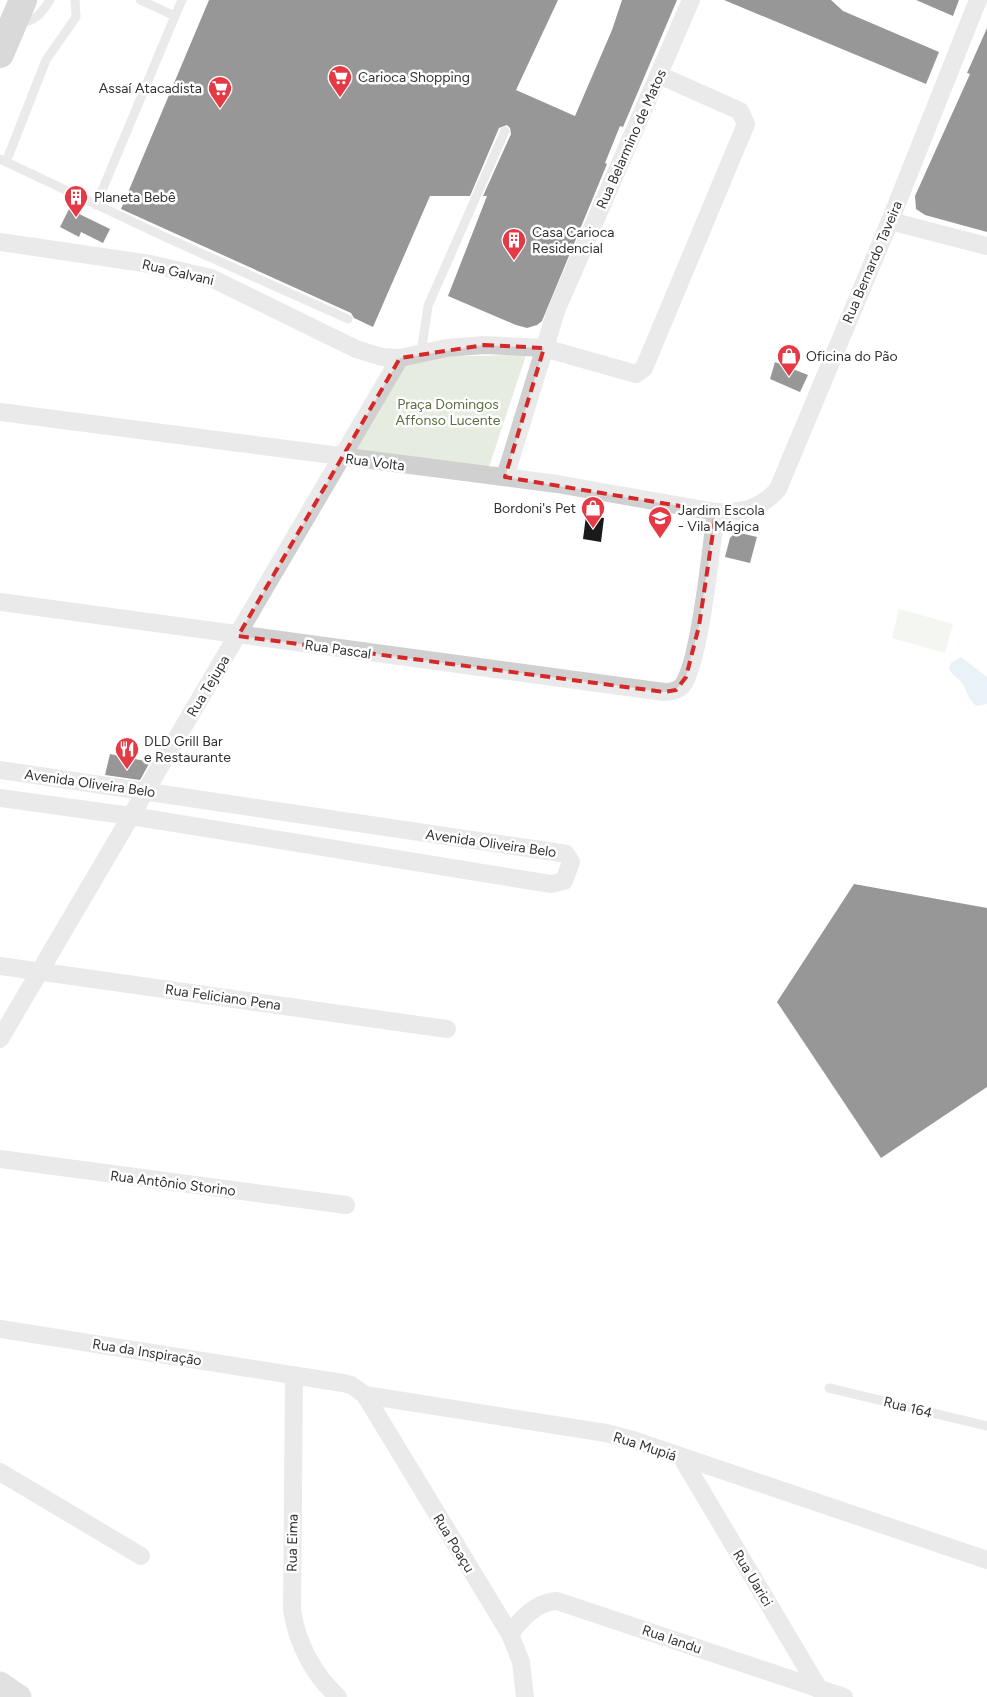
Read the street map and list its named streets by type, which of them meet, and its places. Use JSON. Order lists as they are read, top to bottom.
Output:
{
  "streets": {
    "street": [
      "Rua Belarmino de Matos",
      "Rua Bernardo Taveira",
      "Rua Galvani",
      "Rua Volta",
      "Rua Pascal",
      "Rua Tejupa",
      "Avenida Oliveira Belo",
      "Rua Feliciano Pena",
      "Rua Antônio Storino",
      "Rua da Inspiração",
      "Rua Mupiá",
      "Rua Eima",
      "Rua Poaçu",
      "Rua Uarici",
      "Rua Iandu"
    ],
    "lane": ["Rua 164"]
  },
  "crossings": [
    ["Rua Belarmino de Matos", "Rua Volta"],
    ["Rua Bernardo Taveira", "Rua Volta"],
    ["Rua Galvani", "Rua Tejupa"],
    ["Rua Volta", "Rua Pascal"],
    ["Rua Volta", "Rua Tejupa"],
    ["Rua Pascal", "Rua Tejupa"],
    ["Rua Tejupa", "Avenida Oliveira Belo"],
    ["Rua Tejupa", "Rua Feliciano Pena"],
    ["Rua da Inspiração", "Rua Mupiá"],
    ["Rua da Inspiração", "Rua Eima"],
    ["Rua Mupiá", "Rua Eima"],
    ["Rua Mupiá", "Rua Poaçu"],
    ["Rua Mupiá", "Rua Uarici"],
    ["Rua Poaçu", "Rua Iandu"],
    ["Rua Uarici", "Rua Iandu"]
  ],
  "parks": ["Praça Domingos Affonso Lucente"],
  "places": {
    "supermarket": ["Carioca Shopping", "Assaí Atacadista"],
    "building": ["Planeta Bebê", "Casa Carioca Residencial"],
    "shop": ["Oficina do Pão", "Bordoni's Pet"],
    "school or university": ["Jardim Escola - Vila Mágica"],
    "restaurant": ["DLD Grill Bar e Restaurante"]
  }
}
